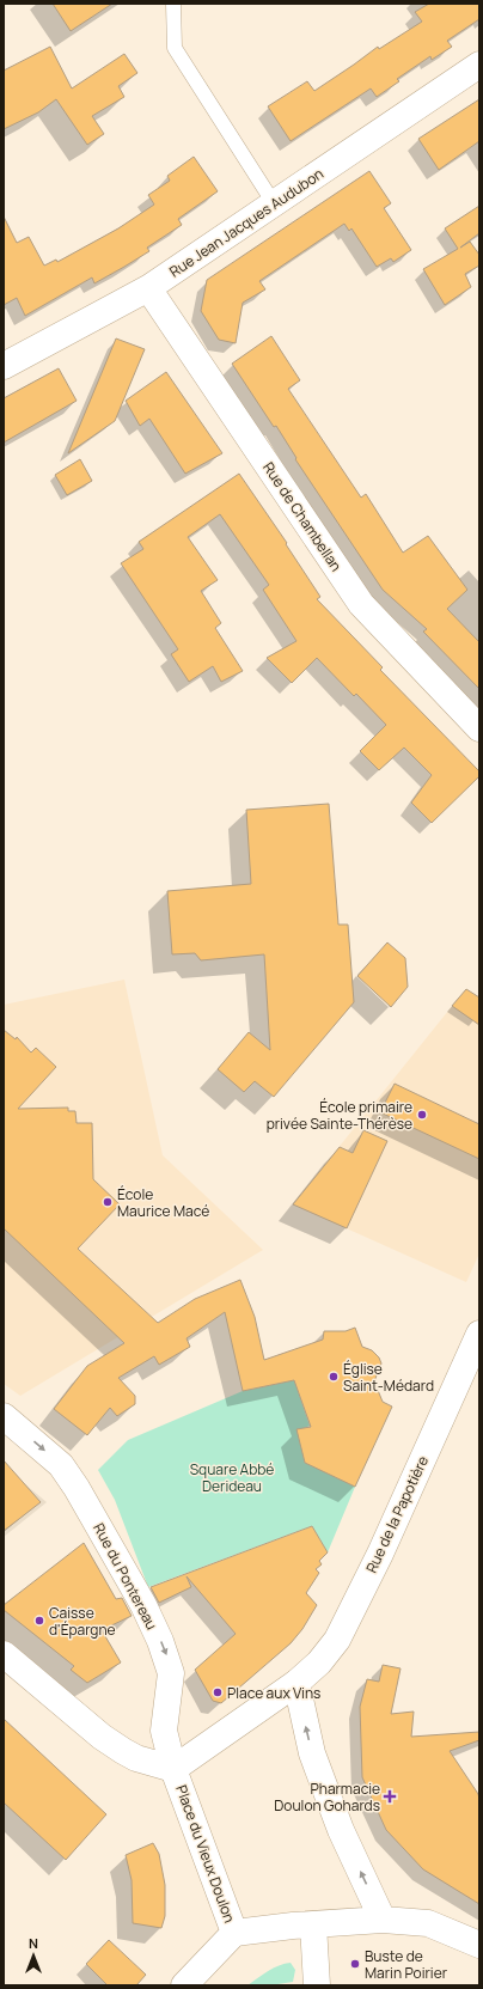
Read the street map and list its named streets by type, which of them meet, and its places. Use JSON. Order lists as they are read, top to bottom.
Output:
{
  "streets": {
    "street": [
      "Rue Jean Jacques Audubon",
      "Rue de Chambellan",
      "Rue de la Papotière",
      "Rue du Pontereau",
      "Place du Vieux Doulon"
    ]
  },
  "crossings": [
    ["Rue Jean Jacques Audubon", "Rue de Chambellan"],
    ["Rue de la Papotière", "Place du Vieux Doulon"],
    ["Rue du Pontereau", "Place du Vieux Doulon"]
  ],
  "one_way": ["Rue du Pontereau"],
  "parks": ["Square Abbé Derideau"],
  "places": {
    "other": [
      "École primaire privée Sainte-Thérèse",
      "École Maurice Macé",
      "Église Saint-Médard",
      "Caisse d'Épargne",
      "Place aux Vins",
      "Buste de Marin Poirier"
    ],
    "health": ["Pharmacie Doulon Gohards"]
  },
  "north": "top"
}
